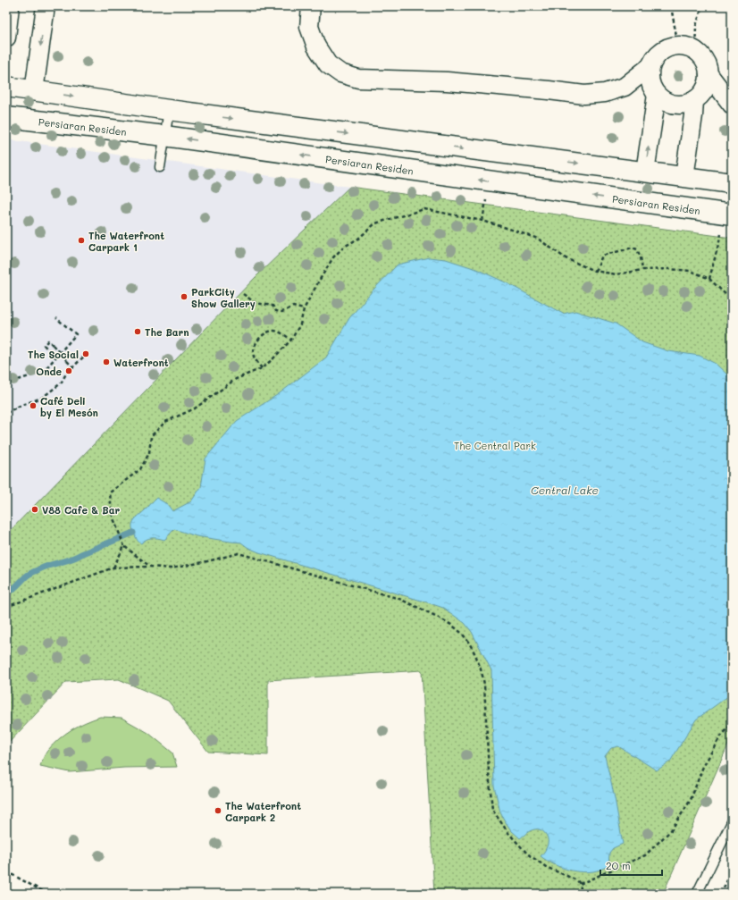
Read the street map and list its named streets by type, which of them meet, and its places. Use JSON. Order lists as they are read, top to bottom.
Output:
{
  "streets": {
    "street": ["Persiaran Residen"]
  },
  "water": ["Central Lake"],
  "parks": ["The Central Park"],
  "places": [
    "The Waterfront Carpark 1",
    "ParkCity Show Gallery",
    "The Barn",
    "The Social",
    "Waterfront",
    "Onde",
    "Café Deli by El Mesón",
    "V88 Cafe & Bar",
    "The Waterfront Carpark 2"
  ],
  "scale_bar": "20 m"
}
